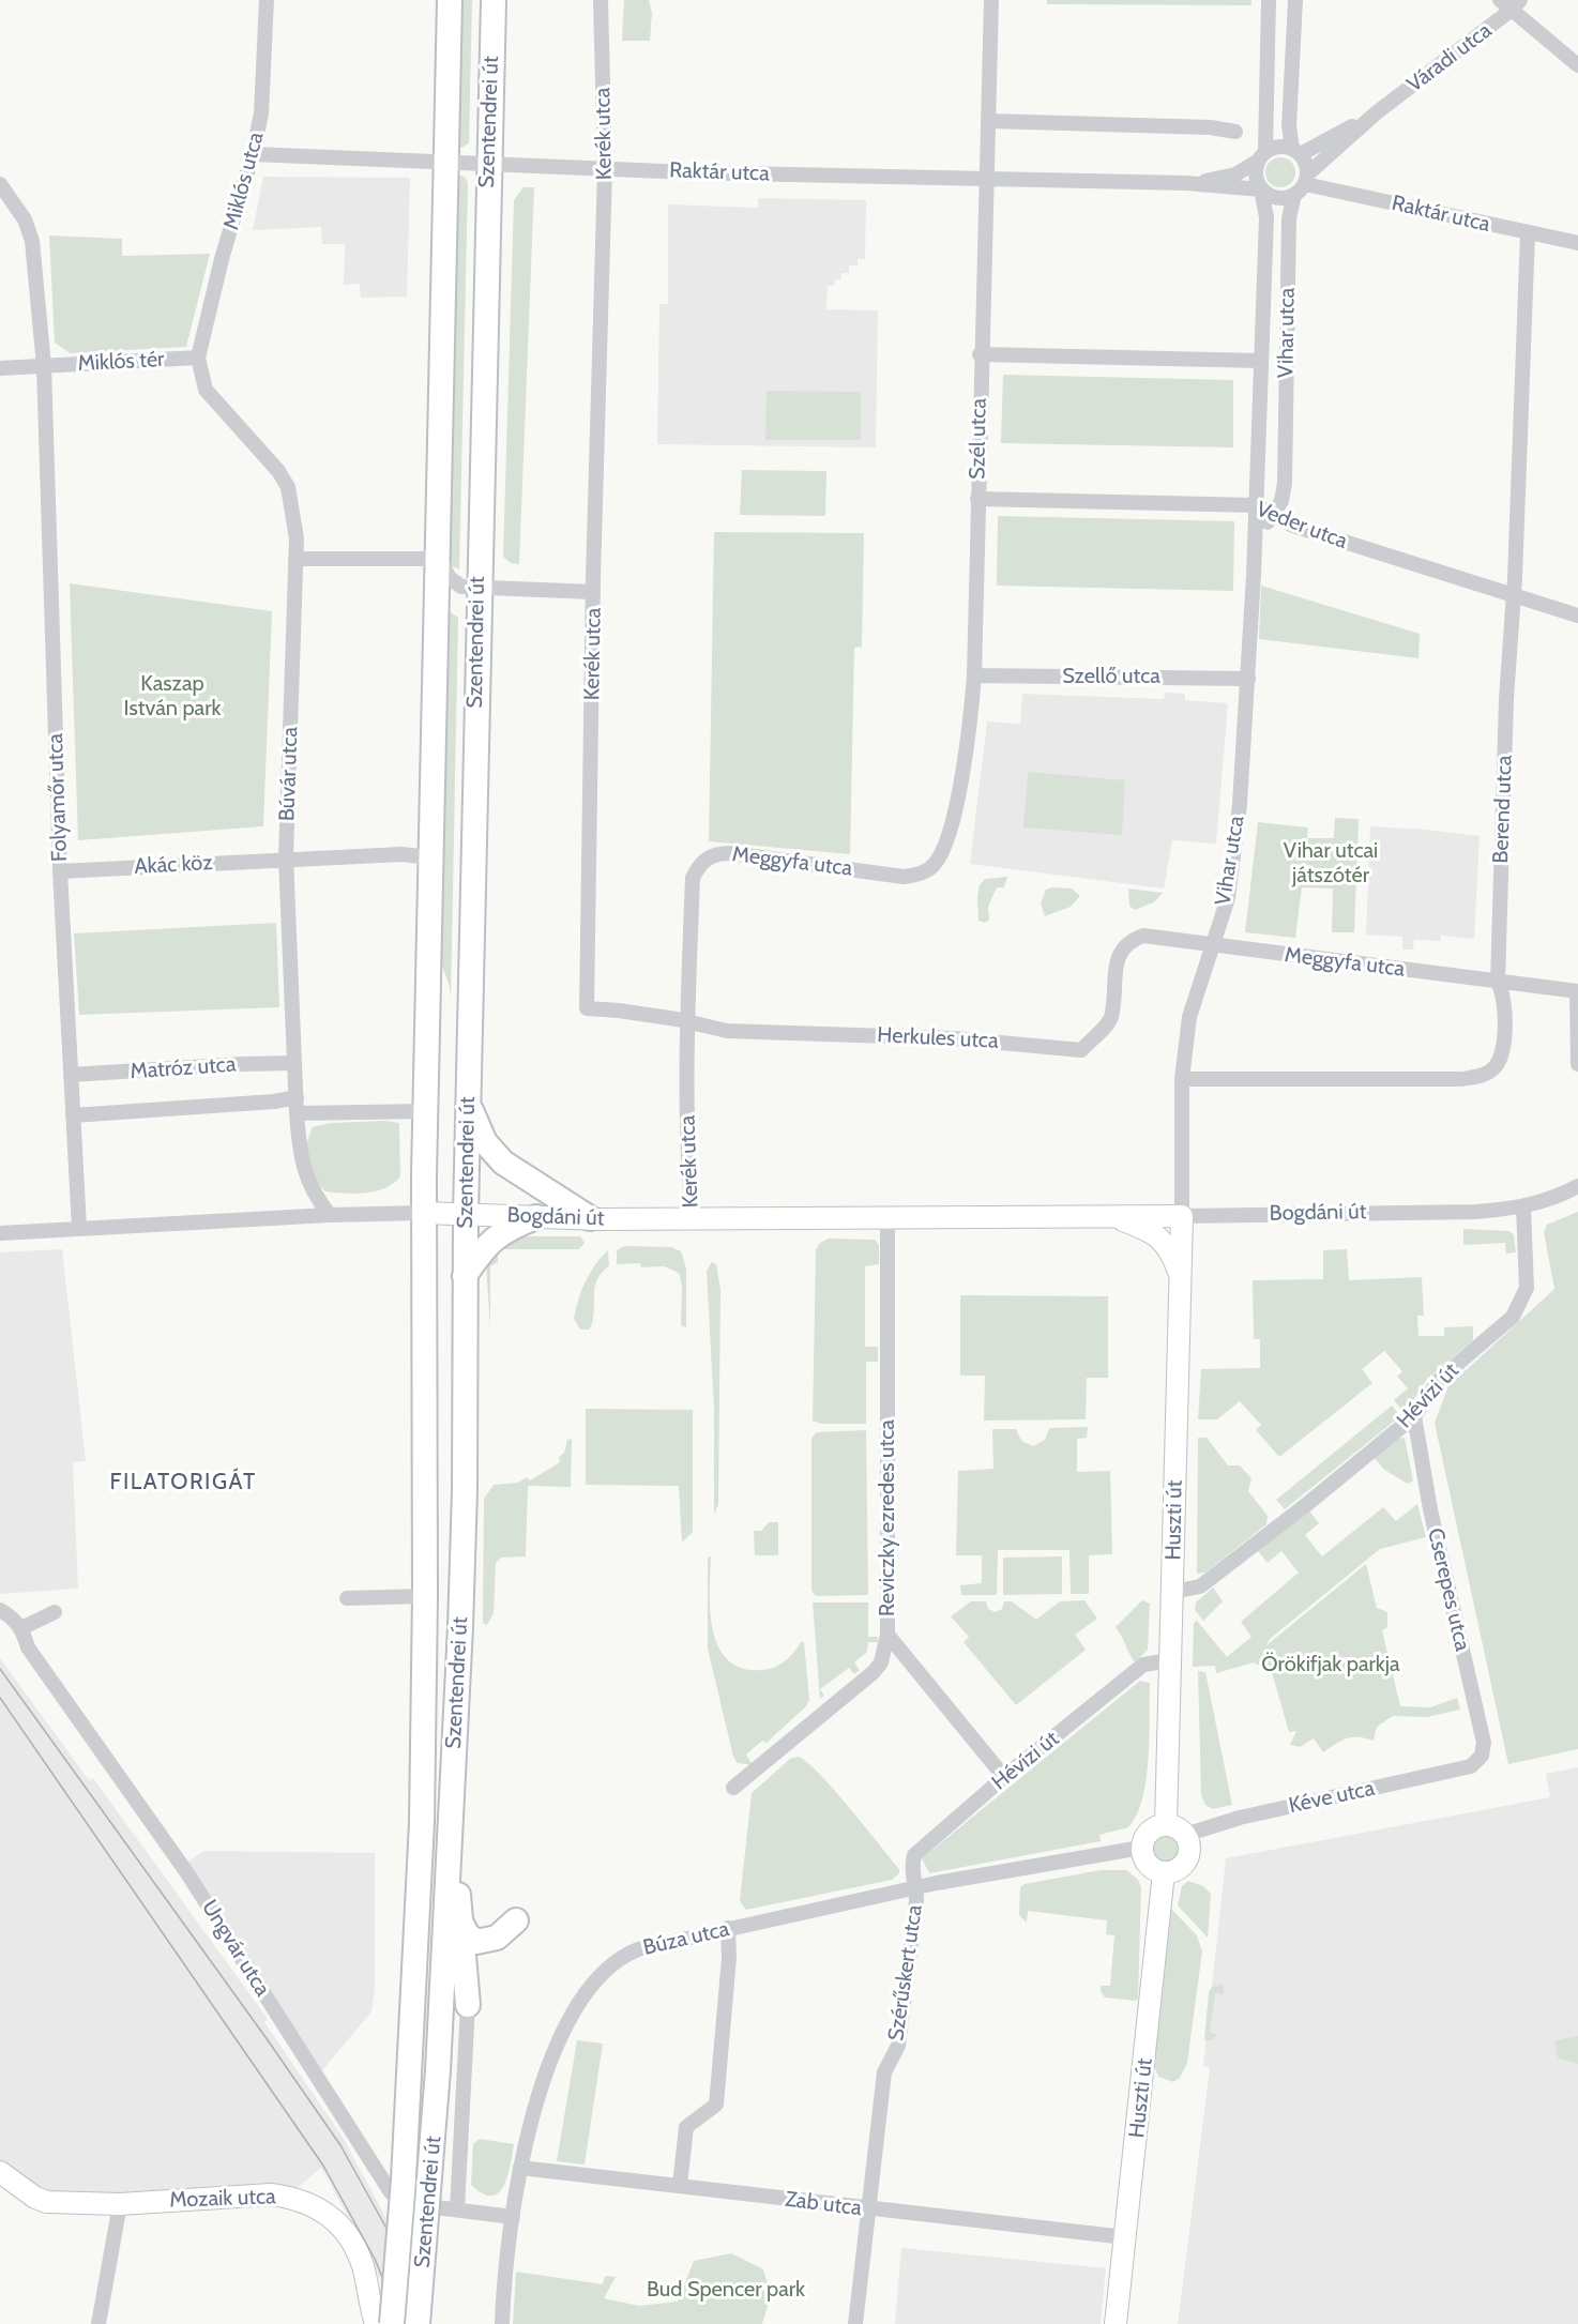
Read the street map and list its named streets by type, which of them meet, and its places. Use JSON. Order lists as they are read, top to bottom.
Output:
{
  "streets": {
    "main road": ["Szentendrei út"],
    "street": [
      "Váradi utca",
      "Kerék utca",
      "Raktár utca",
      "Miklós utca",
      "Vihar utca",
      "Miklós tér",
      "Szél utca",
      "Veder utca",
      "Szellő utca",
      "Búvár utca",
      "Folyamőr utca",
      "Berend utca",
      "Meggyfa utca",
      "Akác köz",
      "Herkules utca",
      "Matróz utca",
      "Bogdáni út",
      "Hévízi út",
      "Reviczky ezredes utca",
      "Huszti út",
      "Cserepes utca",
      "Kéve utca",
      "Búza utca",
      "Ungvár utca",
      "Szérűskert utca",
      "Mozaik utca",
      "Zab utca"
    ]
  },
  "crossings": [
    ["Váradi utca", "Raktár utca"],
    ["Váradi utca", "Vihar utca"],
    ["Szentendrei út", "Raktár utca"],
    ["Szentendrei út", "Akác köz"],
    ["Szentendrei út", "Bogdáni út"],
    ["Szentendrei út", "Ungvár utca"],
    ["Szentendrei út", "Mozaik utca"],
    ["Kerék utca", "Raktár utca"],
    ["Kerék utca", "Meggyfa utca"],
    ["Kerék utca", "Herkules utca"],
    ["Kerék utca", "Bogdáni út"],
    ["Raktár utca", "Miklós utca"],
    ["Raktár utca", "Vihar utca"],
    ["Raktár utca", "Szél utca"],
    ["Raktár utca", "Berend utca"],
    ["Miklós utca", "Miklós tér"],
    ["Miklós utca", "Búvár utca"],
    ["Vihar utca", "Veder utca"],
    ["Vihar utca", "Szellő utca"],
    ["Vihar utca", "Berend utca"],
    ["Vihar utca", "Meggyfa utca"],
    ["Vihar utca", "Bogdáni út"],
    ["Vihar utca", "Huszti út"],
    ["Miklós tér", "Búvár utca"],
    ["Miklós tér", "Folyamőr utca"],
    ["Szél utca", "Veder utca"],
    ["Szél utca", "Szellő utca"],
    ["Szél utca", "Meggyfa utca"],
    ["Veder utca", "Berend utca"],
    ["Búvár utca", "Akác köz"],
    ["Búvár utca", "Matróz utca"],
    ["Búvár utca", "Bogdáni út"],
    ["Folyamőr utca", "Akác köz"],
    ["Folyamőr utca", "Matróz utca"],
    ["Folyamőr utca", "Bogdáni út"],
    ["Berend utca", "Meggyfa utca"],
    ["Meggyfa utca", "Herkules utca"],
    ["Bogdáni út", "Hévízi út"],
    ["Bogdáni út", "Reviczky ezredes utca"],
    ["Bogdáni út", "Huszti út"],
    ["Hévízi út", "Reviczky ezredes utca"],
    ["Hévízi út", "Huszti út"],
    ["Hévízi út", "Cserepes utca"],
    ["Hévízi út", "Búza utca"],
    ["Hévízi út", "Szérűskert utca"],
    ["Huszti út", "Kéve utca"],
    ["Huszti út", "Búza utca"],
    ["Huszti út", "Zab utca"],
    ["Cserepes utca", "Kéve utca"],
    ["Kéve utca", "Búza utca"],
    ["Búza utca", "Ungvár utca"],
    ["Búza utca", "Szérűskert utca"],
    ["Búza utca", "Zab utca"],
    ["Szérűskert utca", "Zab utca"]
  ],
  "districts": ["FILATORIGÁT"],
  "parks": [
    "Kaszap István park",
    "Vihar utcai játszótér",
    "Örökifjak parkja",
    "Bud Spencer park"
  ]
}
